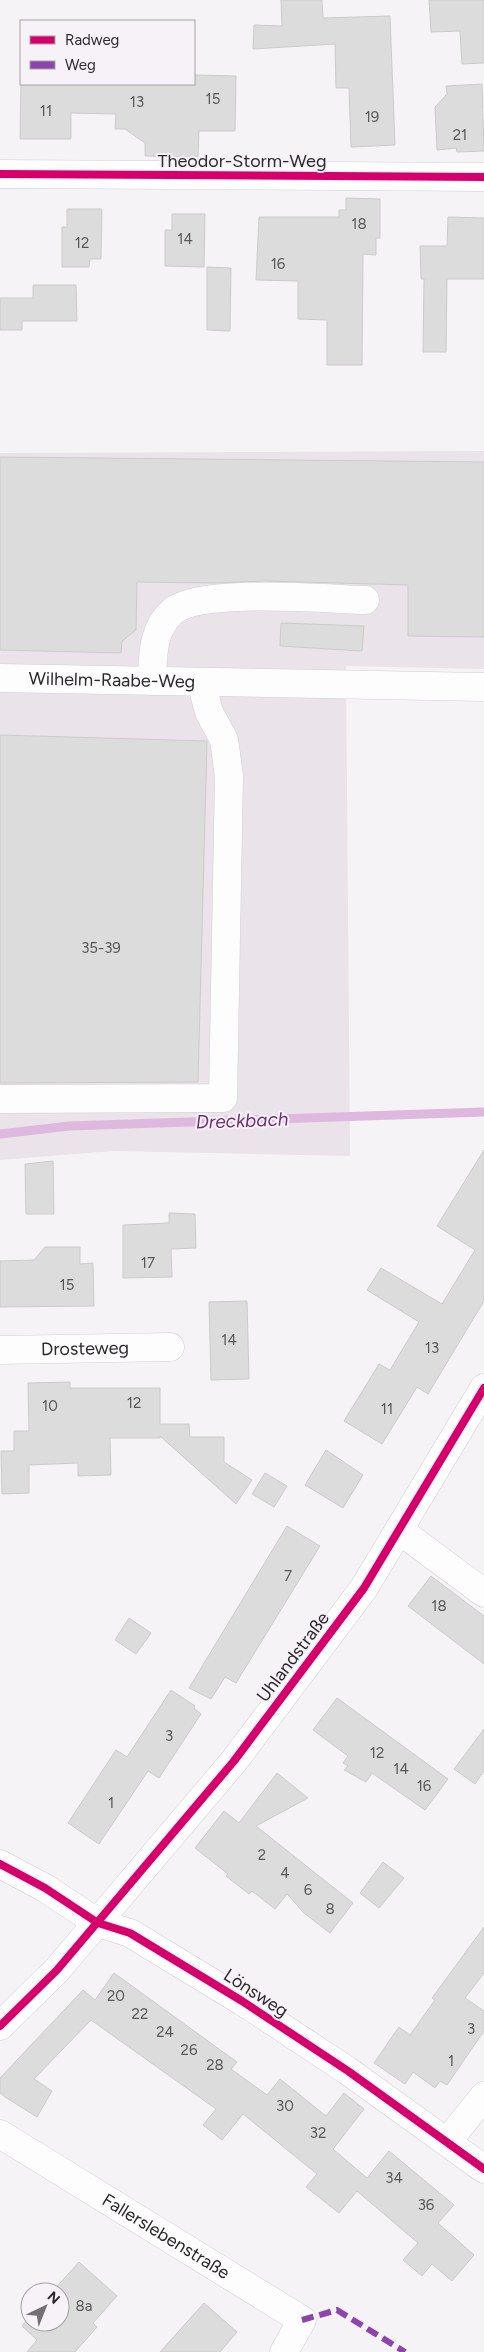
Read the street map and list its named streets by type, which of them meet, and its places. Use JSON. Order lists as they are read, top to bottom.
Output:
{
  "streets": {
    "street": [
      "Theodor-Storm-Weg",
      "Wilhelm-Raabe-Weg",
      "Drosteweg",
      "Uhlandstraße",
      "Lönsweg",
      "Fallerslebenstraße"
    ]
  },
  "crossings": [
    ["Uhlandstraße", "Lönsweg"]
  ],
  "water": ["Dreckbach"],
  "house_numbers": [
    "15",
    "13",
    "11",
    "19",
    "21",
    "18",
    "14",
    "12",
    "16",
    "35-39",
    "17",
    "15",
    "14",
    "13",
    "12",
    "10",
    "11",
    "7",
    "18",
    "3",
    "12",
    "14",
    "16",
    "1",
    "2",
    "4",
    "6",
    "8",
    "20",
    "22",
    "3",
    "24",
    "26",
    "1",
    "28",
    "30",
    "32",
    "34",
    "36",
    "8a"
  ],
  "legend": ["Radweg", "Weg"],
  "north": "top right"
}
